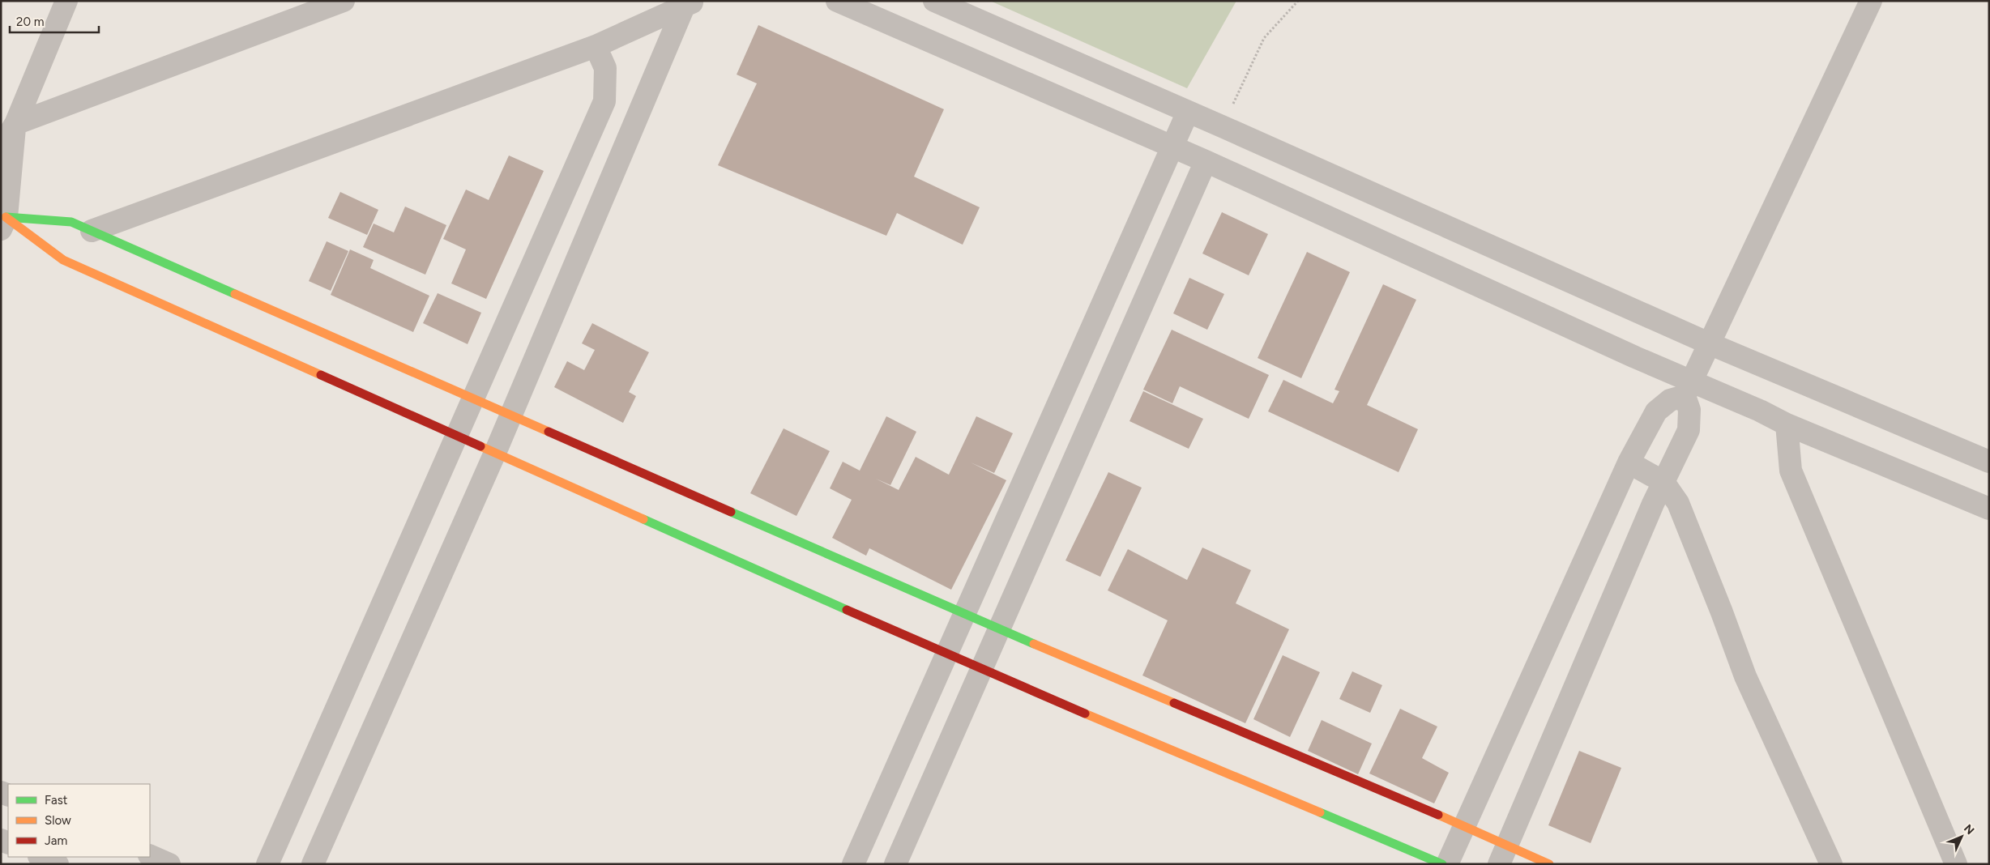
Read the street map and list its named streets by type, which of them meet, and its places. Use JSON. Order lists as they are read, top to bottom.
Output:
{
  "legend": ["Fast", "Slow", "Jam"],
  "scale_bar": "20 m",
  "north": "top right"
}
